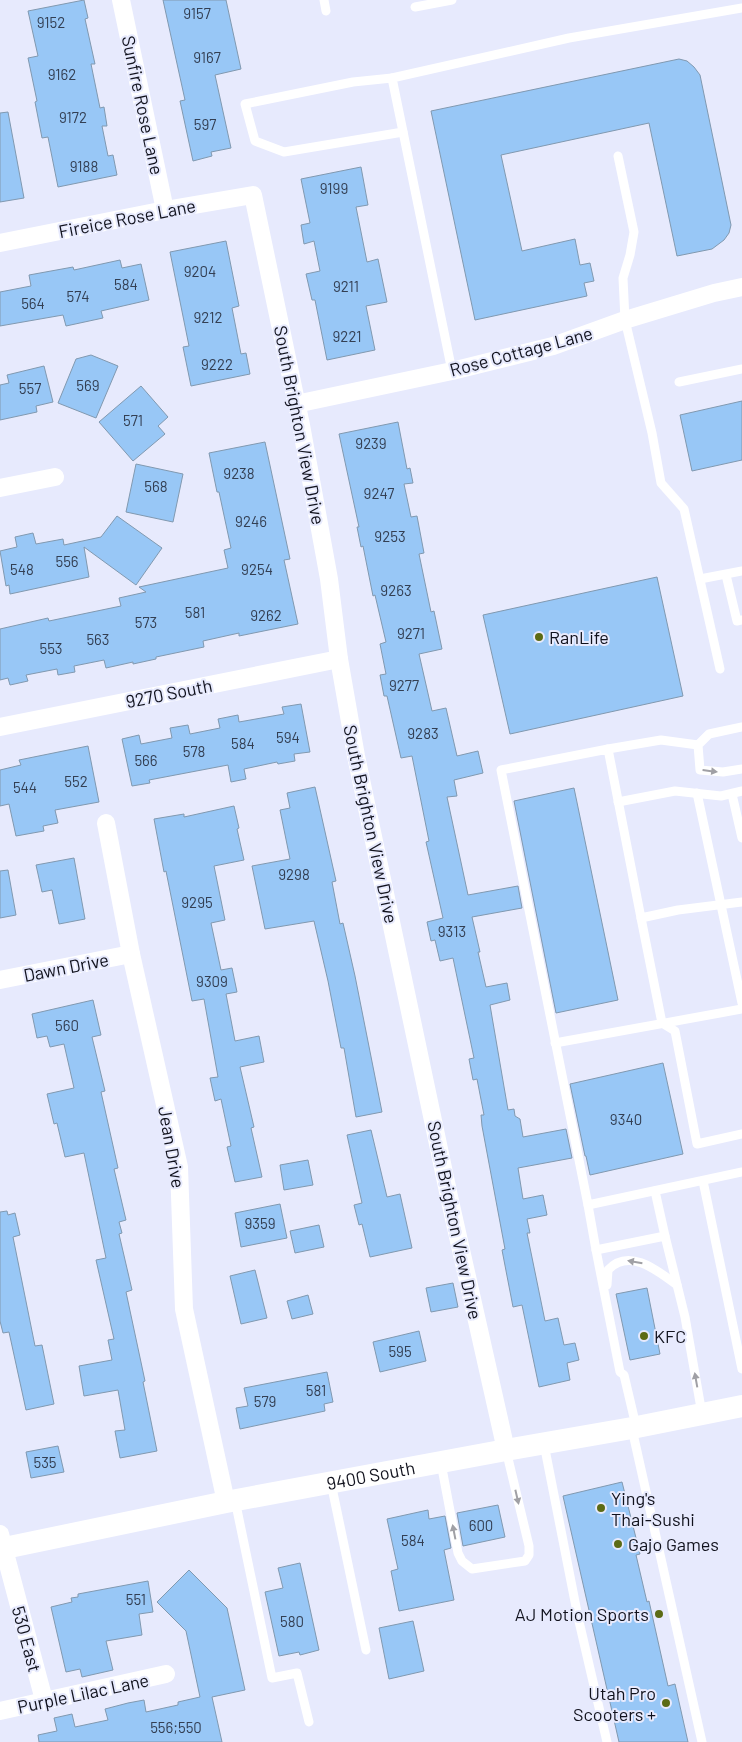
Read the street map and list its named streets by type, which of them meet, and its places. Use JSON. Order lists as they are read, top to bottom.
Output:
{
  "streets": {
    "street": [
      "Sunfire Rose Lane",
      "Fireice Rose Lane",
      "Rose Cottage Lane",
      "South Brighton View Drive",
      "9270 South",
      "Dawn Drive",
      "Jean Drive",
      "9400 South",
      "530 East",
      "Purple Lilac Lane"
    ]
  },
  "crossings": [
    ["Sunfire Rose Lane", "Fireice Rose Lane"],
    ["Fireice Rose Lane", "South Brighton View Drive"],
    ["Rose Cottage Lane", "South Brighton View Drive"],
    ["South Brighton View Drive", "9270 South"],
    ["South Brighton View Drive", "9400 South"],
    ["Dawn Drive", "Jean Drive"],
    ["Jean Drive", "9400 South"],
    ["9400 South", "530 East"],
    ["530 East", "Purple Lilac Lane"]
  ],
  "places": [
    "RanLife",
    "KFC",
    "Ying's Thai-Sushi",
    "Gajo Games",
    "AJ Motion Sports",
    "Utah Pro Scooters +"
  ],
  "house_numbers": [
    "9157",
    "9152",
    "9167",
    "9162",
    "9172",
    "597",
    "9188",
    "9199",
    "9204",
    "584",
    "9211",
    "574",
    "564",
    "9212",
    "9221",
    "9222",
    "569",
    "557",
    "571",
    "9239",
    "9238",
    "568",
    "9247",
    "9246",
    "9253",
    "556",
    "548",
    "9254",
    "9263",
    "581",
    "9262",
    "573",
    "9271",
    "563",
    "553",
    "9277",
    "9283",
    "594",
    "584",
    "578",
    "566",
    "552",
    "544",
    "9298",
    "9295",
    "9313",
    "9309",
    "560",
    "9340",
    "9359",
    "595",
    "581",
    "579",
    "535",
    "600",
    "584",
    "551",
    "580",
    "556;550"
  ]
}
